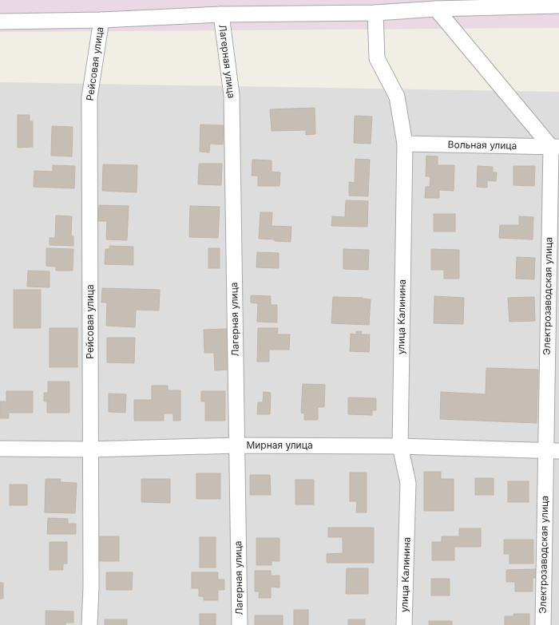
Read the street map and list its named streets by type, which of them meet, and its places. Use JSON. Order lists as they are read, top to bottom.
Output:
{
  "streets": {
    "street": [
      "Лагерная улица",
      "Рейсовая улица",
      "Вольная улица",
      "Электрозаводская улица",
      "улица Калинина",
      "Мирная улица"
    ]
  },
  "crossings": [
    ["Лагерная улица", "Мирная улица"],
    ["Рейсовая улица", "Мирная улица"],
    ["Вольная улица", "Электрозаводская улица"],
    ["Вольная улица", "улица Калинина"],
    ["Электрозаводская улица", "Мирная улица"],
    ["улица Калинина", "Мирная улица"]
  ]
}
